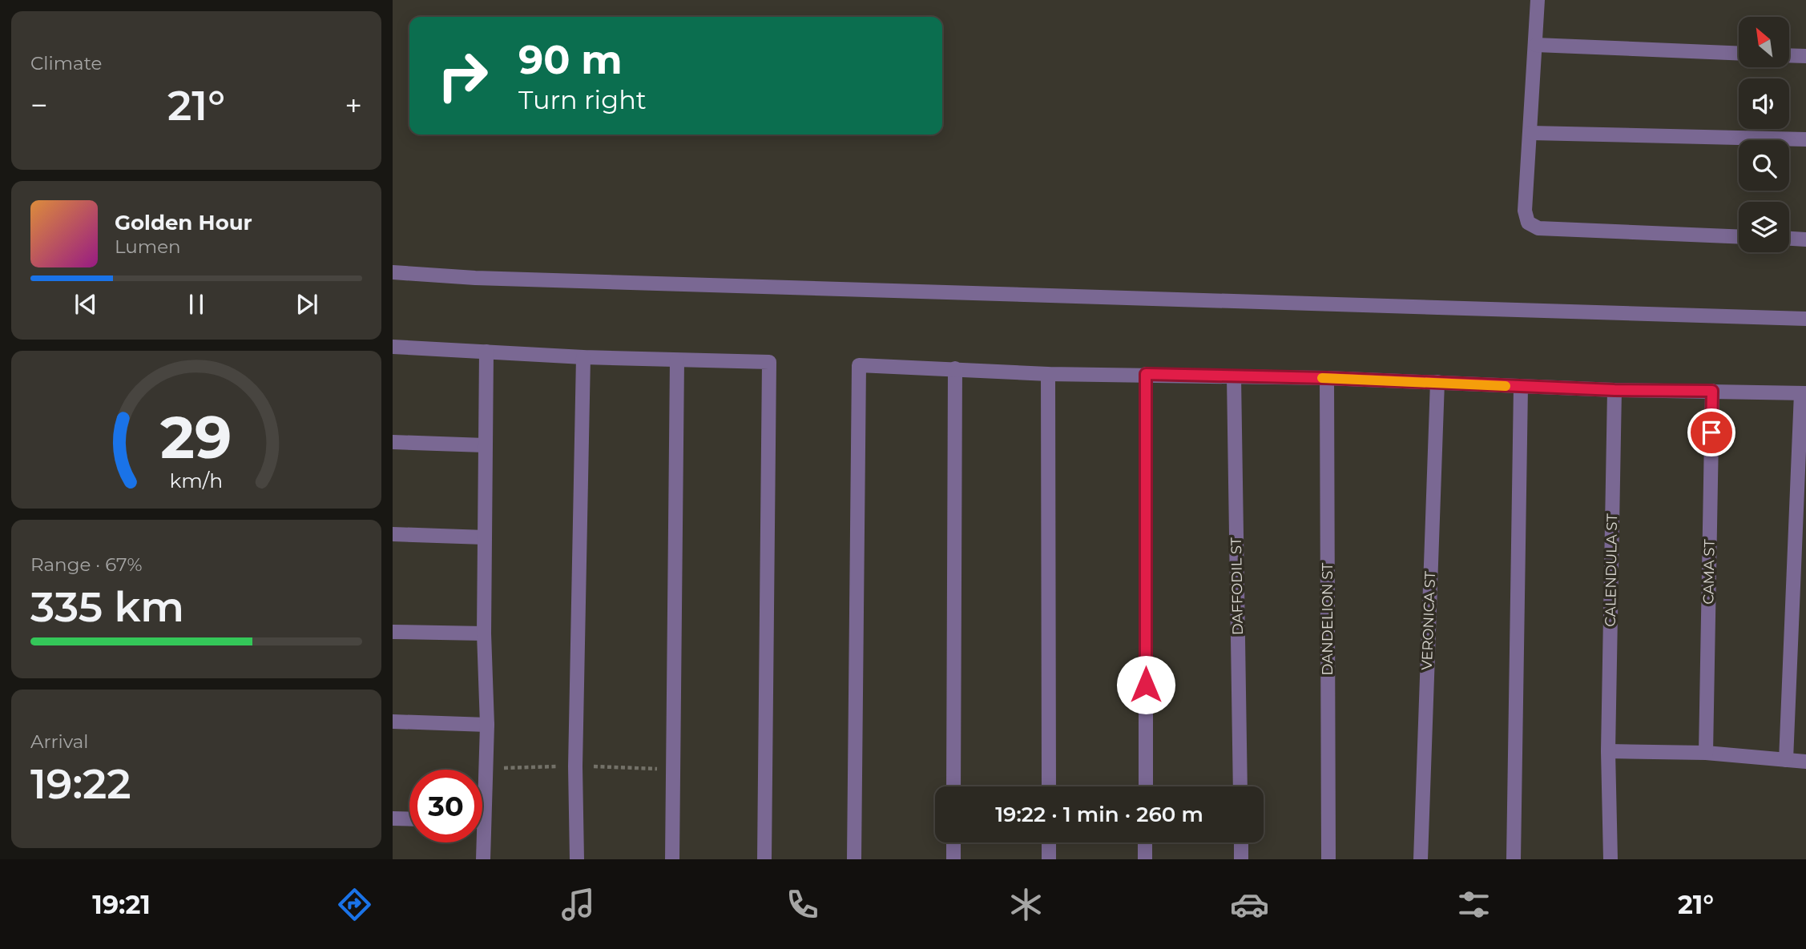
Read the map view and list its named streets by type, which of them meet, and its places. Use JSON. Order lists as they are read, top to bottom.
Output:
{
  "streets": {
    "street": [
      "CALENDULA ST",
      "CAMA ST",
      "DAFFODIL ST",
      "DANDELION ST",
      "VERONICA ST"
    ]
  },
  "north": "top left",
  "page": {
    "tile": [
      "Climate",
      ["Range · 67%", "335 km"],
      ["Arrival", "19:22"]
    ],
    "turn": ["90 m", "Turn right"],
    "heat": ["−", "21°", "+"],
    "song": ["Golden Hour", "Lumen"],
    "limit": "30",
    "trip": "19:22 · 1 min · 260 m",
    "tabs": ["19:21", "21°"],
    "gauge": ["29", "km/h"]
  }
}
